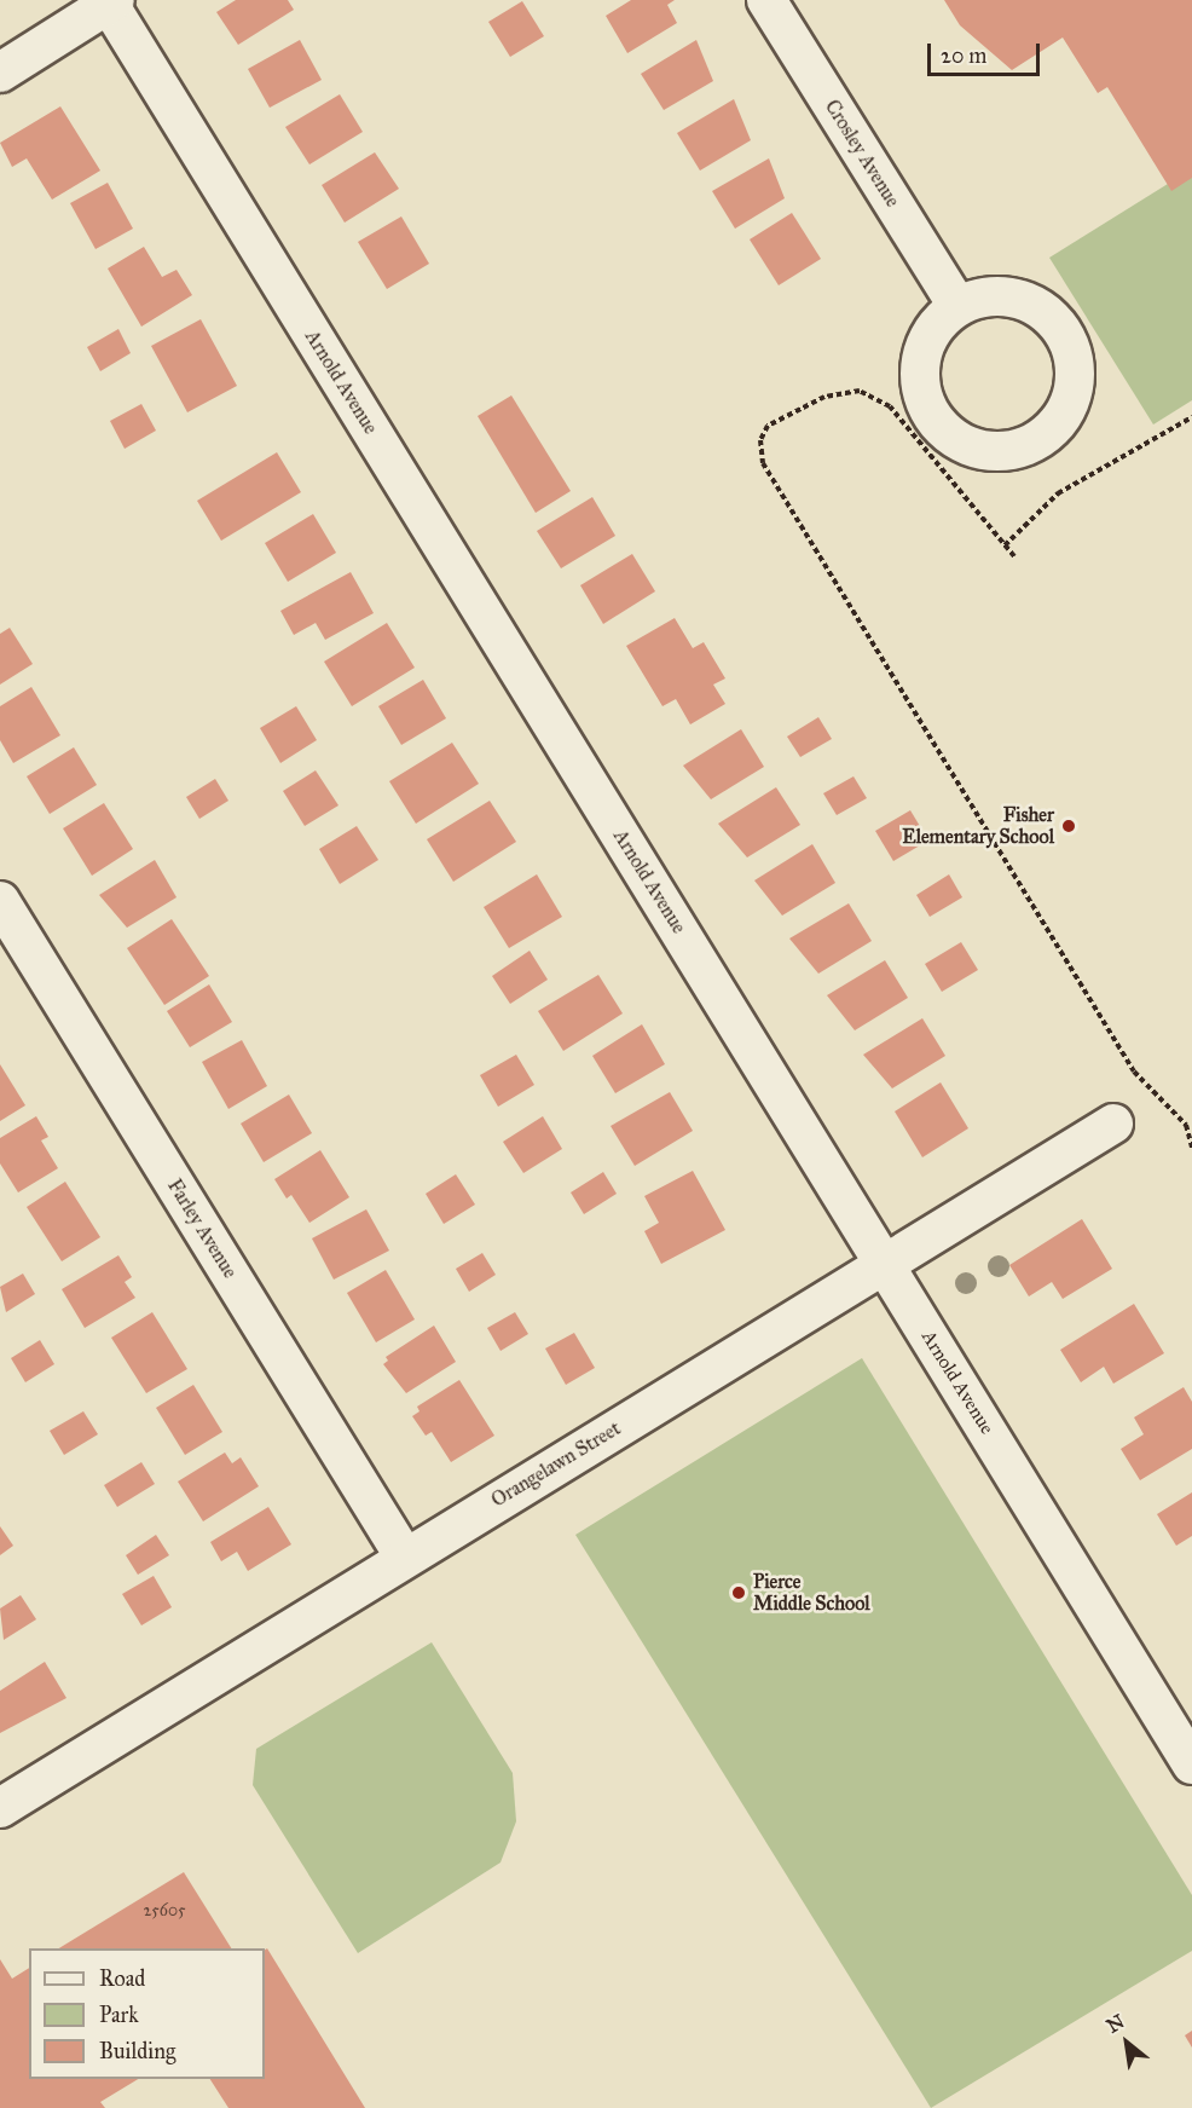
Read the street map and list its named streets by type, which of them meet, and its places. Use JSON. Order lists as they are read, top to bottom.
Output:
{
  "streets": {
    "street": [
      "Crosley Avenue",
      "Arnold Avenue",
      "Farley Avenue",
      "Orangelawn Street"
    ]
  },
  "crossings": [
    ["Arnold Avenue", "Orangelawn Street"],
    ["Farley Avenue", "Orangelawn Street"]
  ],
  "places": ["Fisher Elementary School", "Pierce Middle School"],
  "house_numbers": ["25605"],
  "legend": ["Road", "Park", "Building"],
  "scale_bar": "20 m",
  "north": "top left"
}
